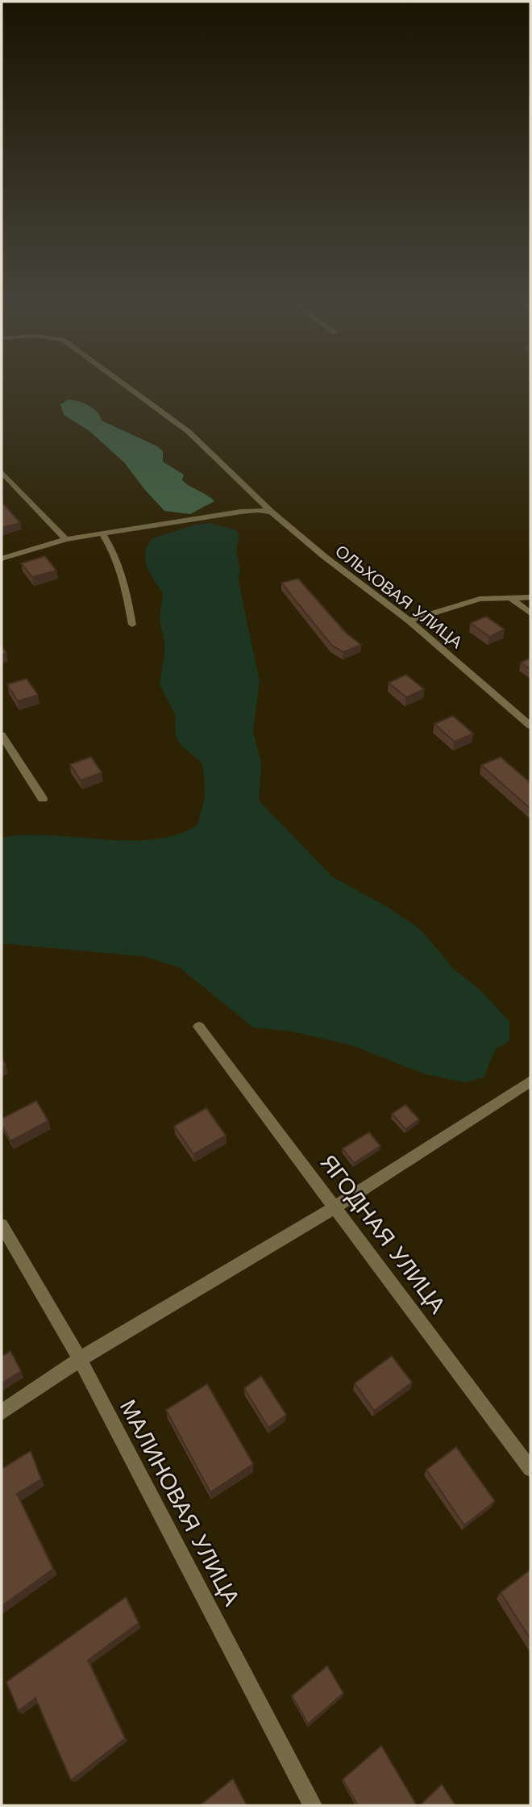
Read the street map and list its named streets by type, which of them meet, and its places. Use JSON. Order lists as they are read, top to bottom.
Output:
{
  "streets": {
    "street": ["ОЛЬХОВАЯ УЛИЦА", "ЯГОДНАЯ УЛИЦА", "МАЛИНОВАЯ УЛИЦА"]
  }
}
